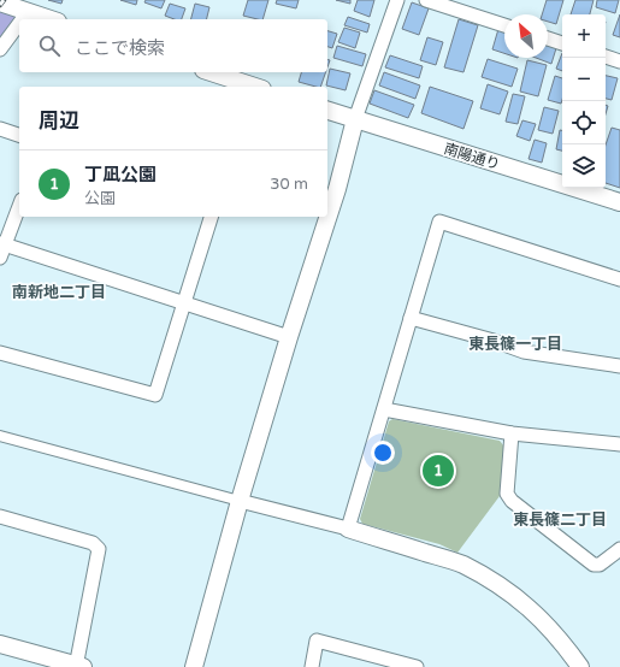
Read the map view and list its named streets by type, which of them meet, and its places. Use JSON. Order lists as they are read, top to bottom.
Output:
{
  "streets": {
    "street": ["南陽通り"]
  },
  "districts": ["南新地二丁目", "東長篠一丁目", "東長篠二丁目"],
  "north": "top left",
  "page": {
    "map_buttons": ["+", "−"],
    "search": "ここで検索",
    "heading": "周辺",
    "list": [
      {
        "mark": "1",
        "name": "丁凪公園",
        "note": "公園",
        "value": "30 m"
      }
    ],
    "pins": "1"
  }
}
